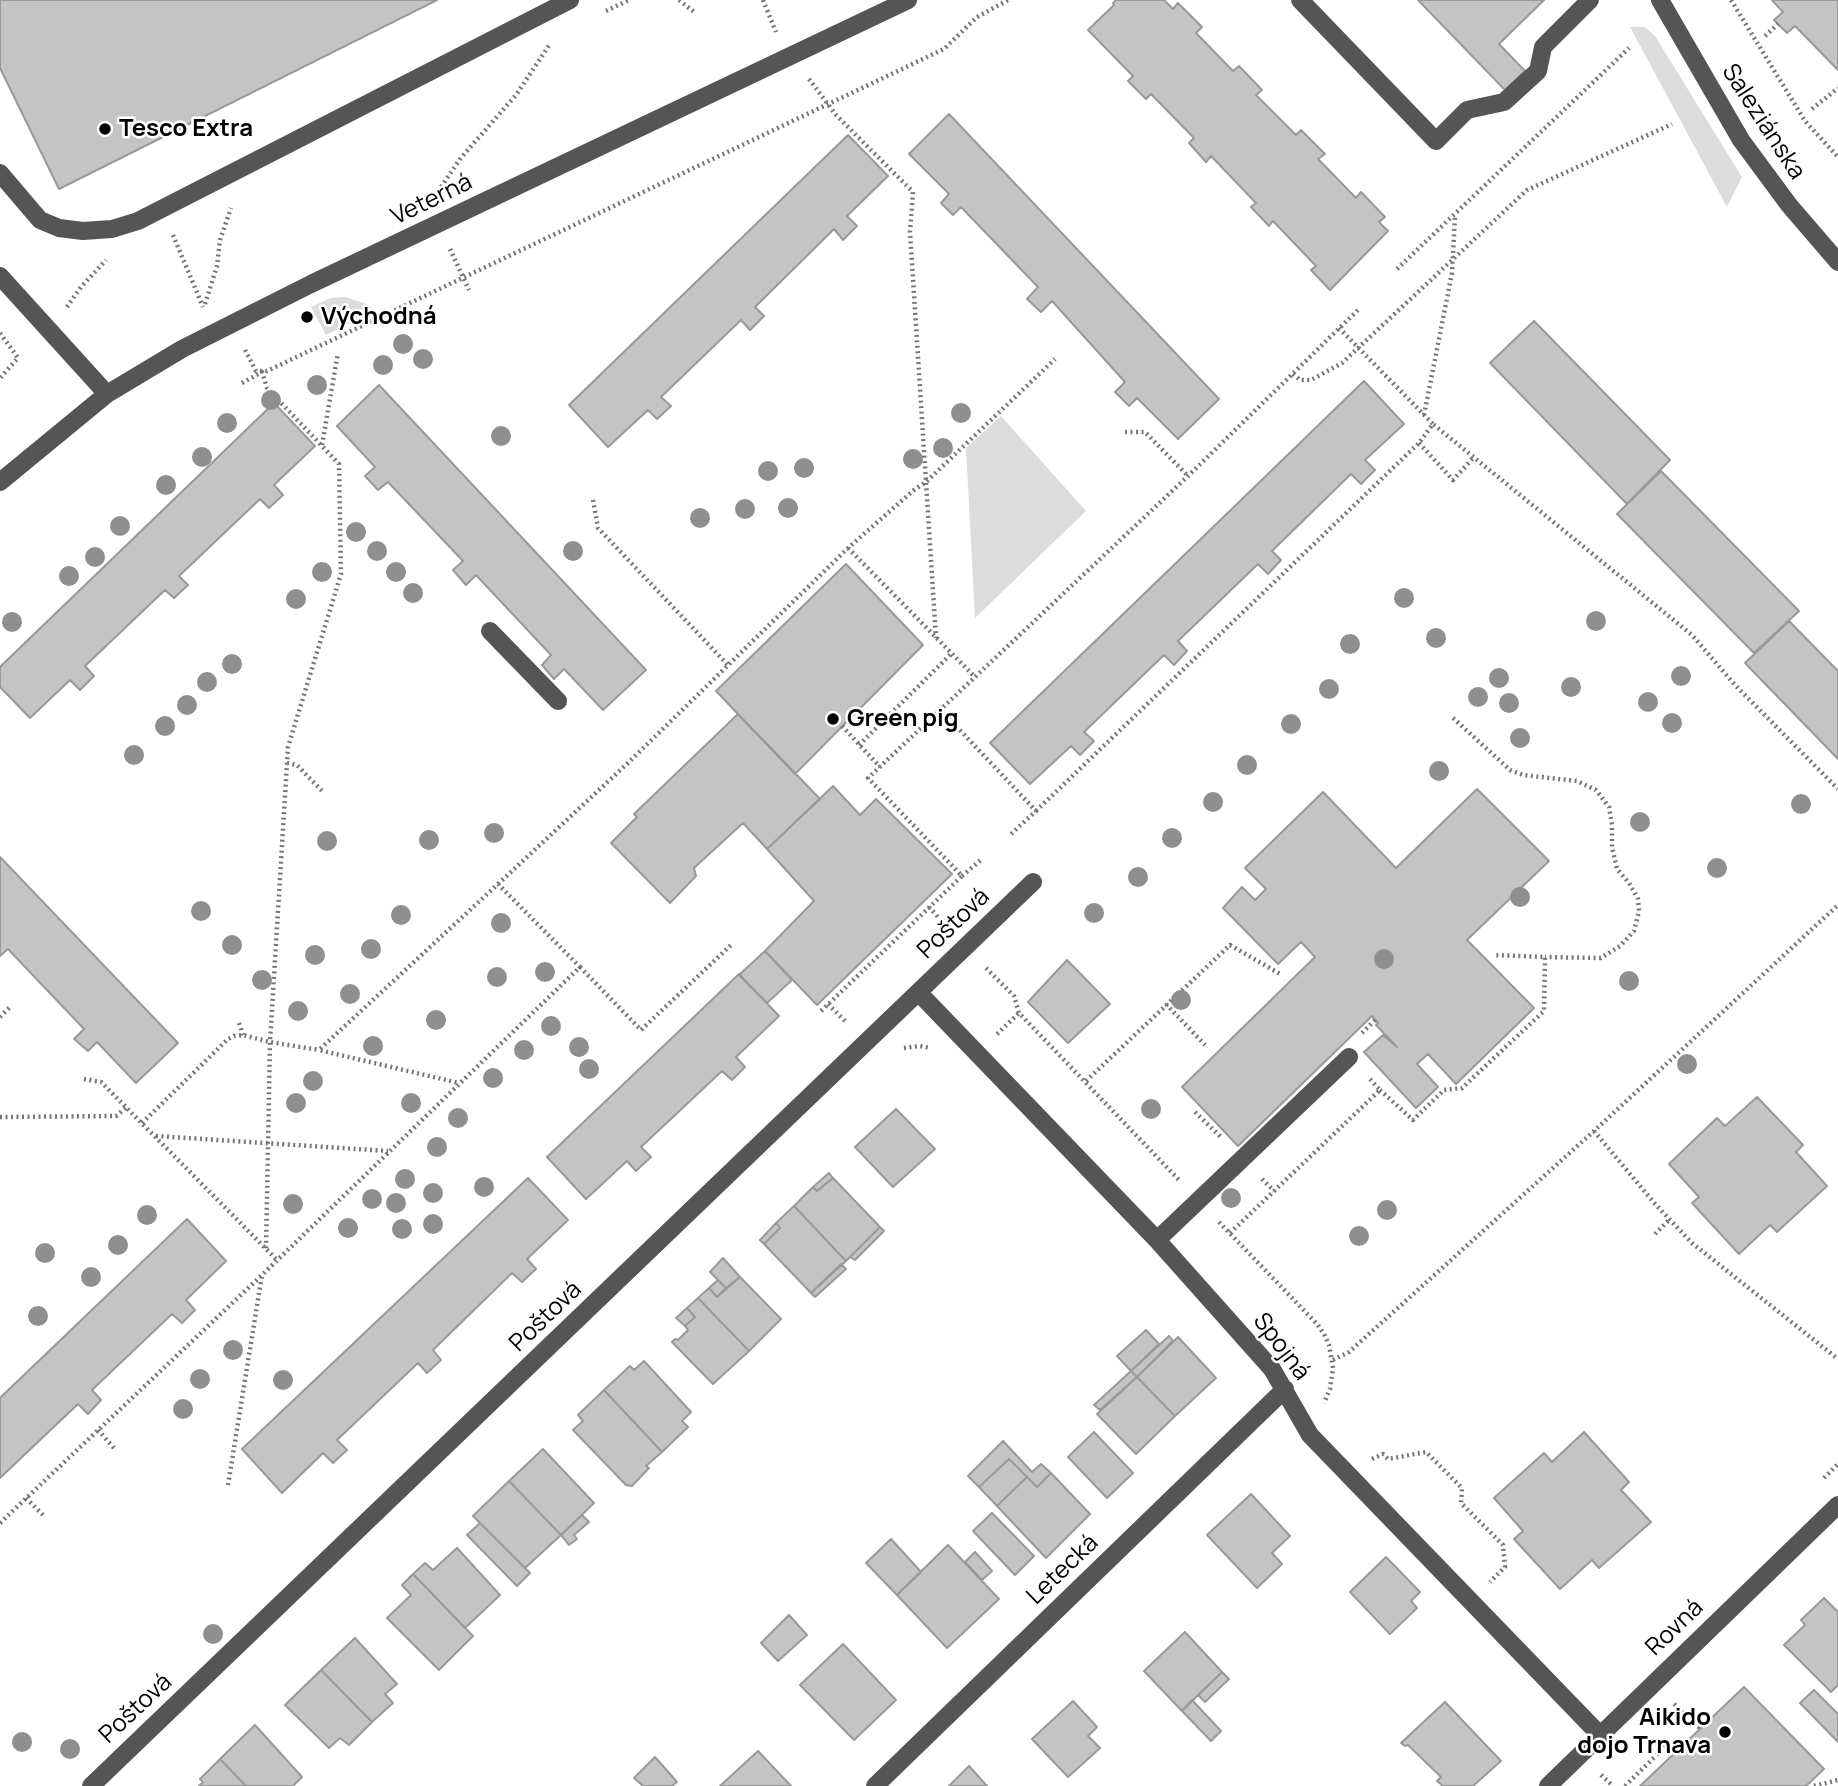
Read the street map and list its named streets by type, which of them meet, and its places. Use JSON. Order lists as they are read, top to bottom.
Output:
{
  "streets": {
    "street": [
      "Saleziánska",
      "Veterná",
      "Poštová",
      "Spojná",
      "Letecká",
      "Rovná"
    ]
  },
  "crossings": [
    ["Poštová", "Spojná"],
    ["Spojná", "Letecká"],
    ["Spojná", "Rovná"]
  ],
  "places": [
    "Tesco Extra",
    "Východná",
    "Green pig",
    "Aikido dojo Trnava"
  ]
}
